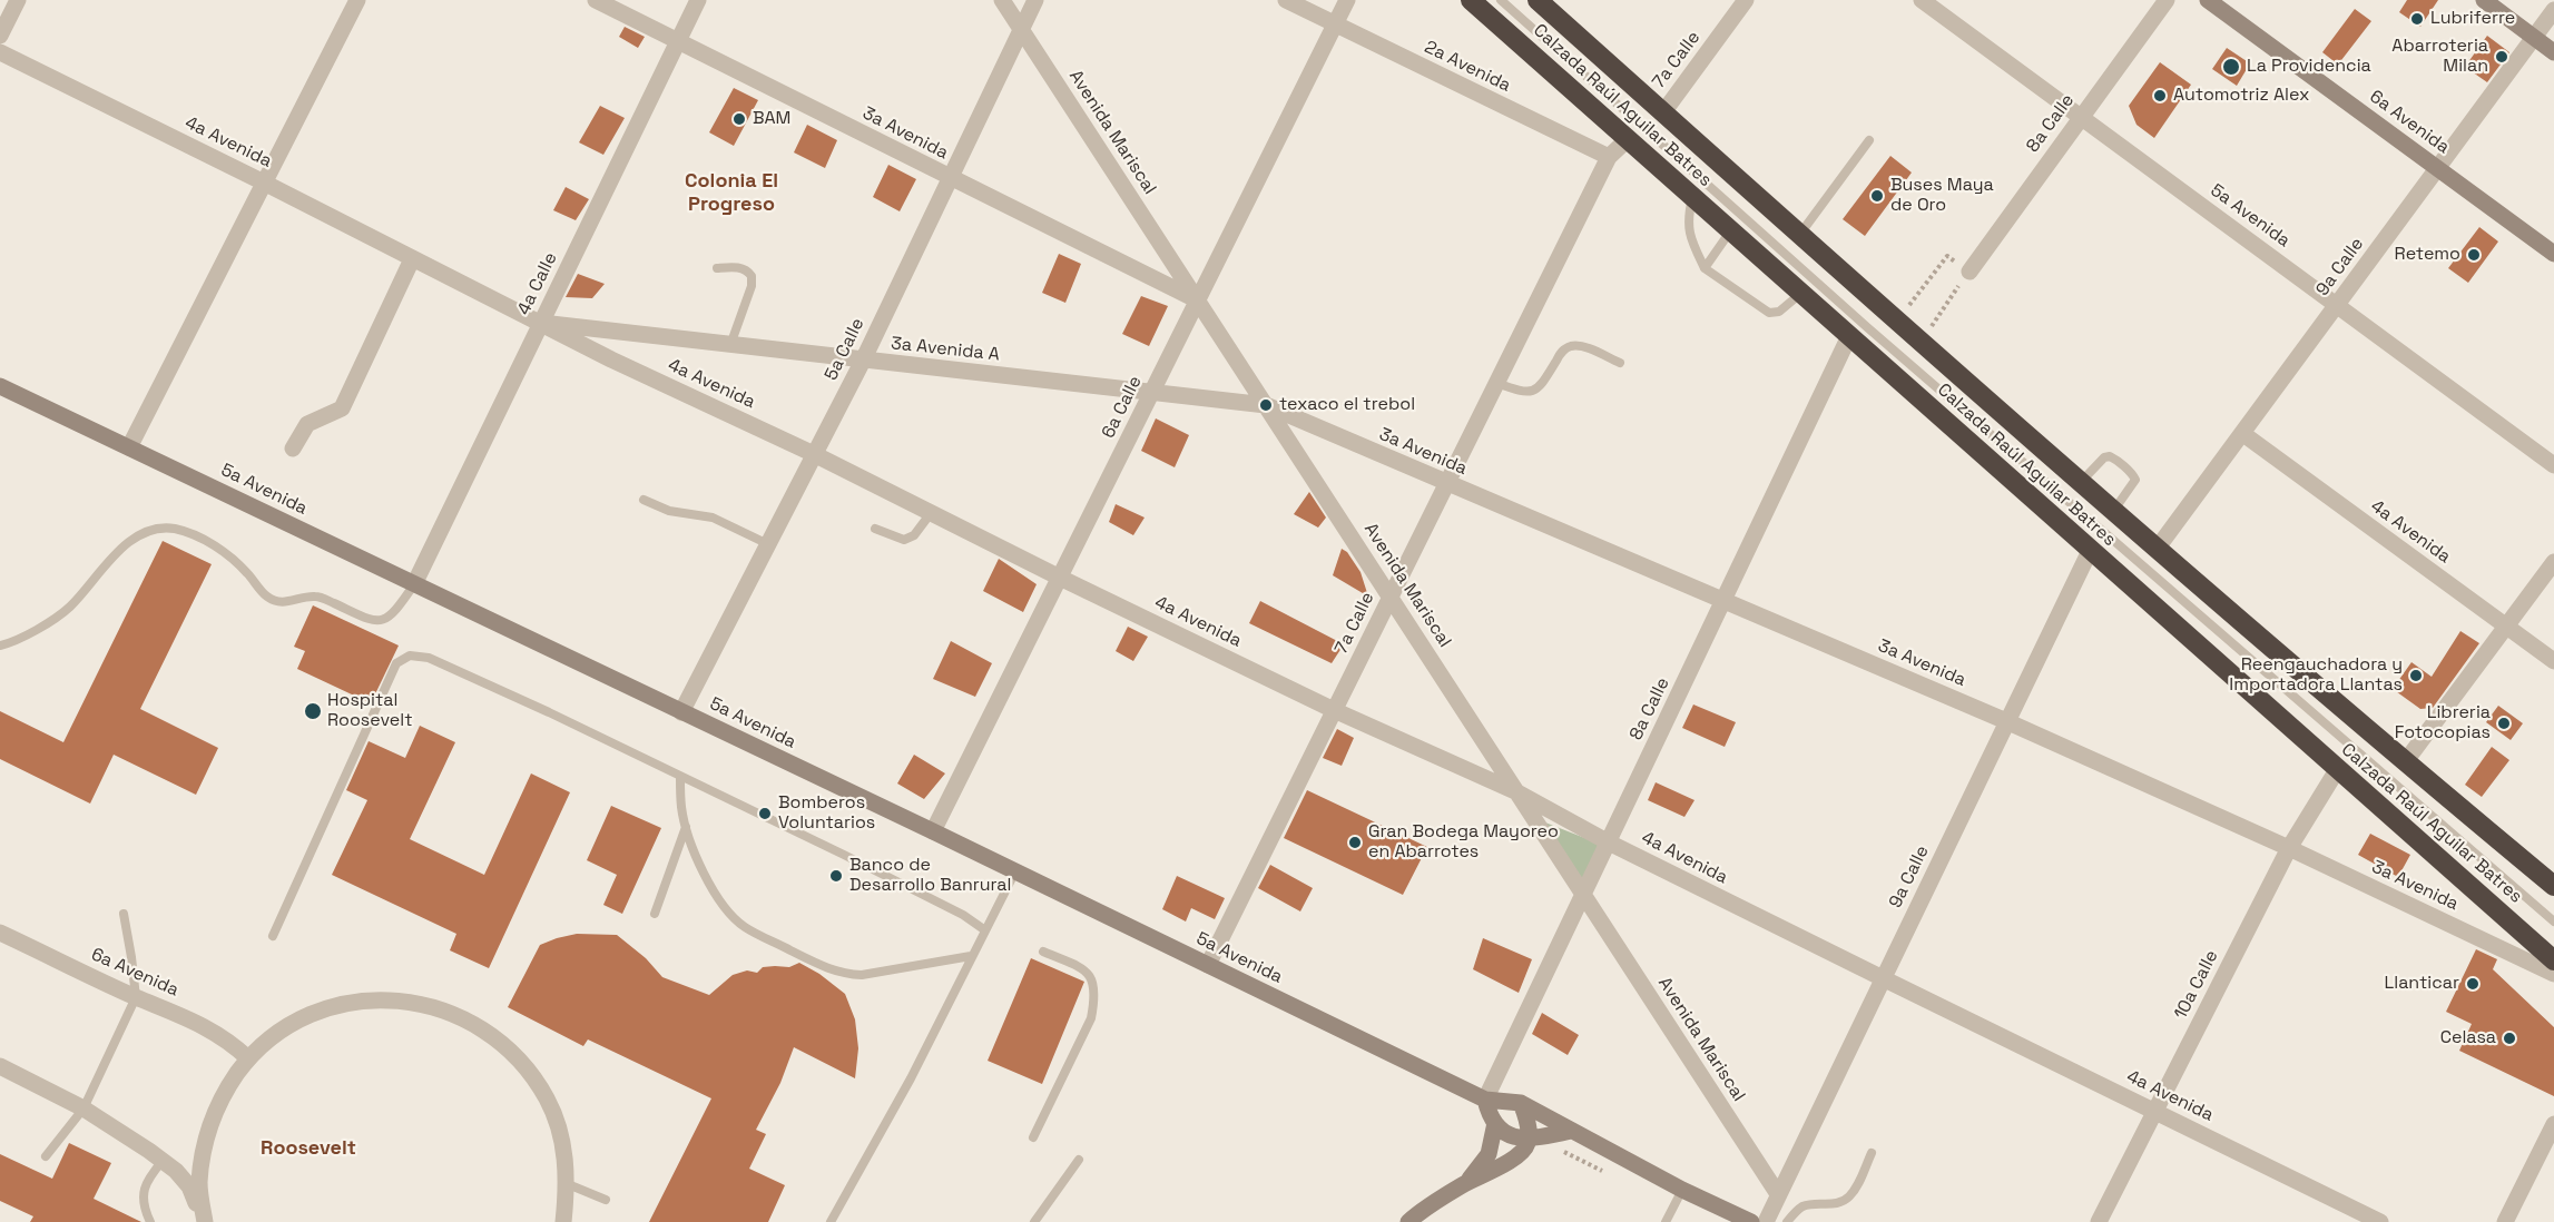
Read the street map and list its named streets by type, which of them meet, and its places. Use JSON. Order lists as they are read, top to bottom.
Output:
{
  "streets": {
    "highway": ["Calzada Raúl Aguilar Batres"],
    "street": [
      "7a Calle",
      "2a Avenida",
      "6a Avenida",
      "8a Calle",
      "Avenida Mariscal",
      "3a Avenida",
      "4a Avenida",
      "5a Avenida",
      "9a Calle",
      "4a Calle",
      "5a Calle",
      "3a Avenida A",
      "6a Calle",
      "10a Calle"
    ]
  },
  "crossings": [
    ["7a Calle", "2a Avenida"],
    ["7a Calle", "Calzada Raúl Aguilar Batres"],
    ["7a Calle", "Avenida Mariscal"],
    ["7a Calle", "3a Avenida"],
    ["7a Calle", "4a Avenida"],
    ["7a Calle", "5a Avenida"],
    ["2a Avenida", "6a Calle"],
    ["Calzada Raúl Aguilar Batres", "8a Calle"],
    ["Calzada Raúl Aguilar Batres", "9a Calle"],
    ["Calzada Raúl Aguilar Batres", "10a Calle"],
    ["6a Avenida", "9a Calle"],
    ["8a Calle", "Avenida Mariscal"],
    ["8a Calle", "3a Avenida"],
    ["8a Calle", "4a Avenida"],
    ["8a Calle", "5a Avenida"],
    ["Avenida Mariscal", "3a Avenida"],
    ["Avenida Mariscal", "4a Avenida"],
    ["Avenida Mariscal", "9a Calle"],
    ["Avenida Mariscal", "5a Calle"],
    ["Avenida Mariscal", "3a Avenida A"],
    ["Avenida Mariscal", "6a Calle"],
    ["3a Avenida", "9a Calle"],
    ["3a Avenida", "4a Calle"],
    ["3a Avenida", "5a Calle"],
    ["3a Avenida", "3a Avenida A"],
    ["3a Avenida", "6a Calle"],
    ["3a Avenida", "10a Calle"],
    ["4a Avenida", "9a Calle"],
    ["4a Avenida", "4a Calle"],
    ["4a Avenida", "5a Calle"],
    ["4a Avenida", "3a Avenida A"],
    ["4a Avenida", "6a Calle"],
    ["4a Avenida", "10a Calle"],
    ["5a Avenida", "9a Calle"],
    ["5a Avenida", "4a Calle"],
    ["5a Avenida", "5a Calle"],
    ["5a Avenida", "6a Calle"],
    ["4a Calle", "3a Avenida A"],
    ["5a Calle", "3a Avenida A"],
    ["3a Avenida A", "6a Calle"]
  ],
  "districts": ["Colonia El Progreso", "Roosevelt"],
  "places": [
    "Lubriferre",
    "Abarroteria Milan",
    "La Providencia",
    "Automotriz Alex",
    "BAM",
    "Buses Maya de Oro",
    "Retemo",
    "texaco el trebol",
    "Reengauchadora y Importadora Llantas",
    "Hospital Roosevelt",
    "Libreria Fotocopias",
    "Bomberos Voluntarios",
    "Gran Bodega Mayoreo en Abarrotes",
    "Banco de Desarrollo Banrural",
    "Llanticar",
    "Celasa"
  ]
}
